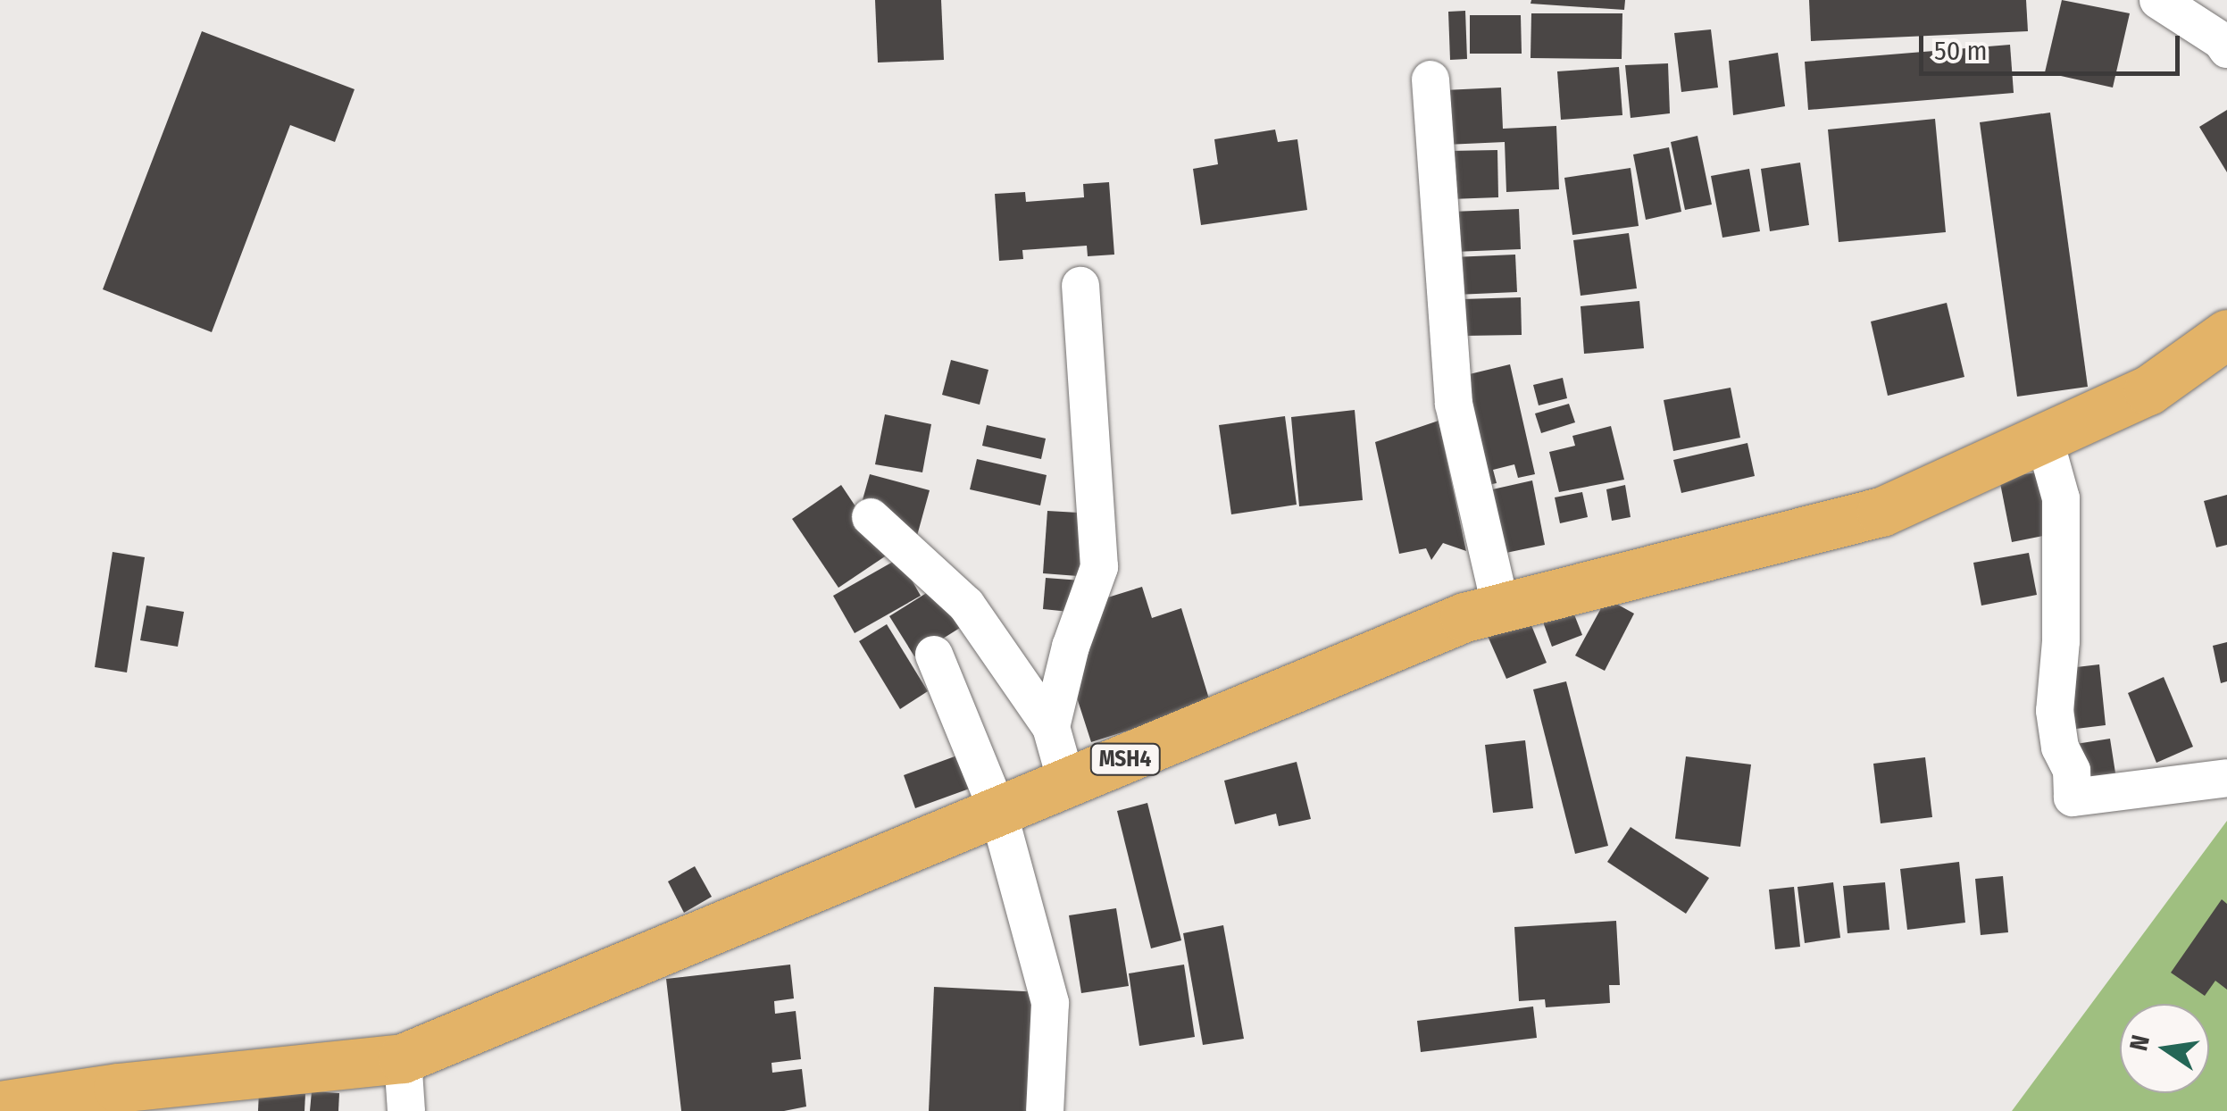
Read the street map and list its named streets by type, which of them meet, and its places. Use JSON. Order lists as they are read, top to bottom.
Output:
{
  "streets": {
    "main road": ["MSH4"]
  },
  "scale_bar": "50 m",
  "north": "left"
}
